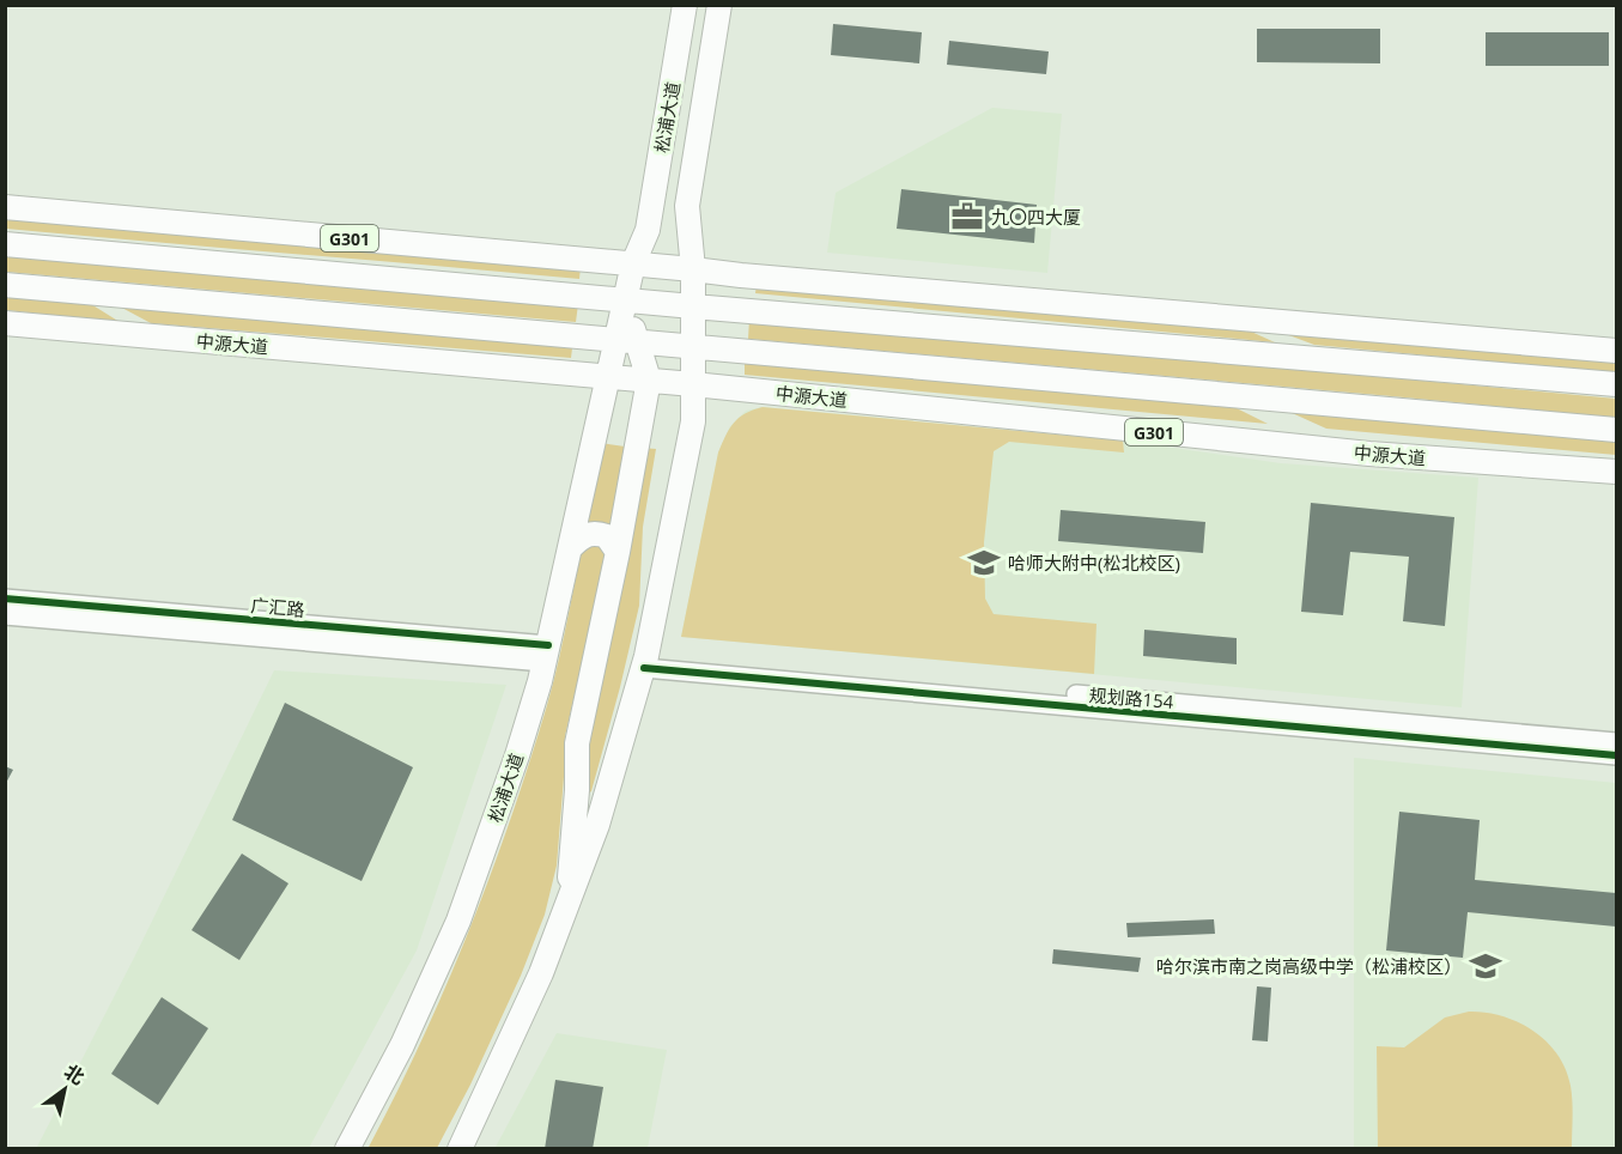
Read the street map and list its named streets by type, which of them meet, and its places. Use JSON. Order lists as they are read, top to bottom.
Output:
{
  "streets": {
    "highway": ["松浦大道", "G301", "中源大道"],
    "street": ["广汇路", "规划路154"]
  },
  "crossings": [
    ["松浦大道", "G301"],
    ["松浦大道", "中源大道"],
    ["松浦大道", "广汇路"],
    ["松浦大道", "规划路154"]
  ],
  "places": {
    "office": ["九〇四大厦"],
    "school or university": ["哈师大附中(松北校区)", "哈尔滨市南之岗高级中学（松浦校区）"]
  },
  "north": "top right"
}
